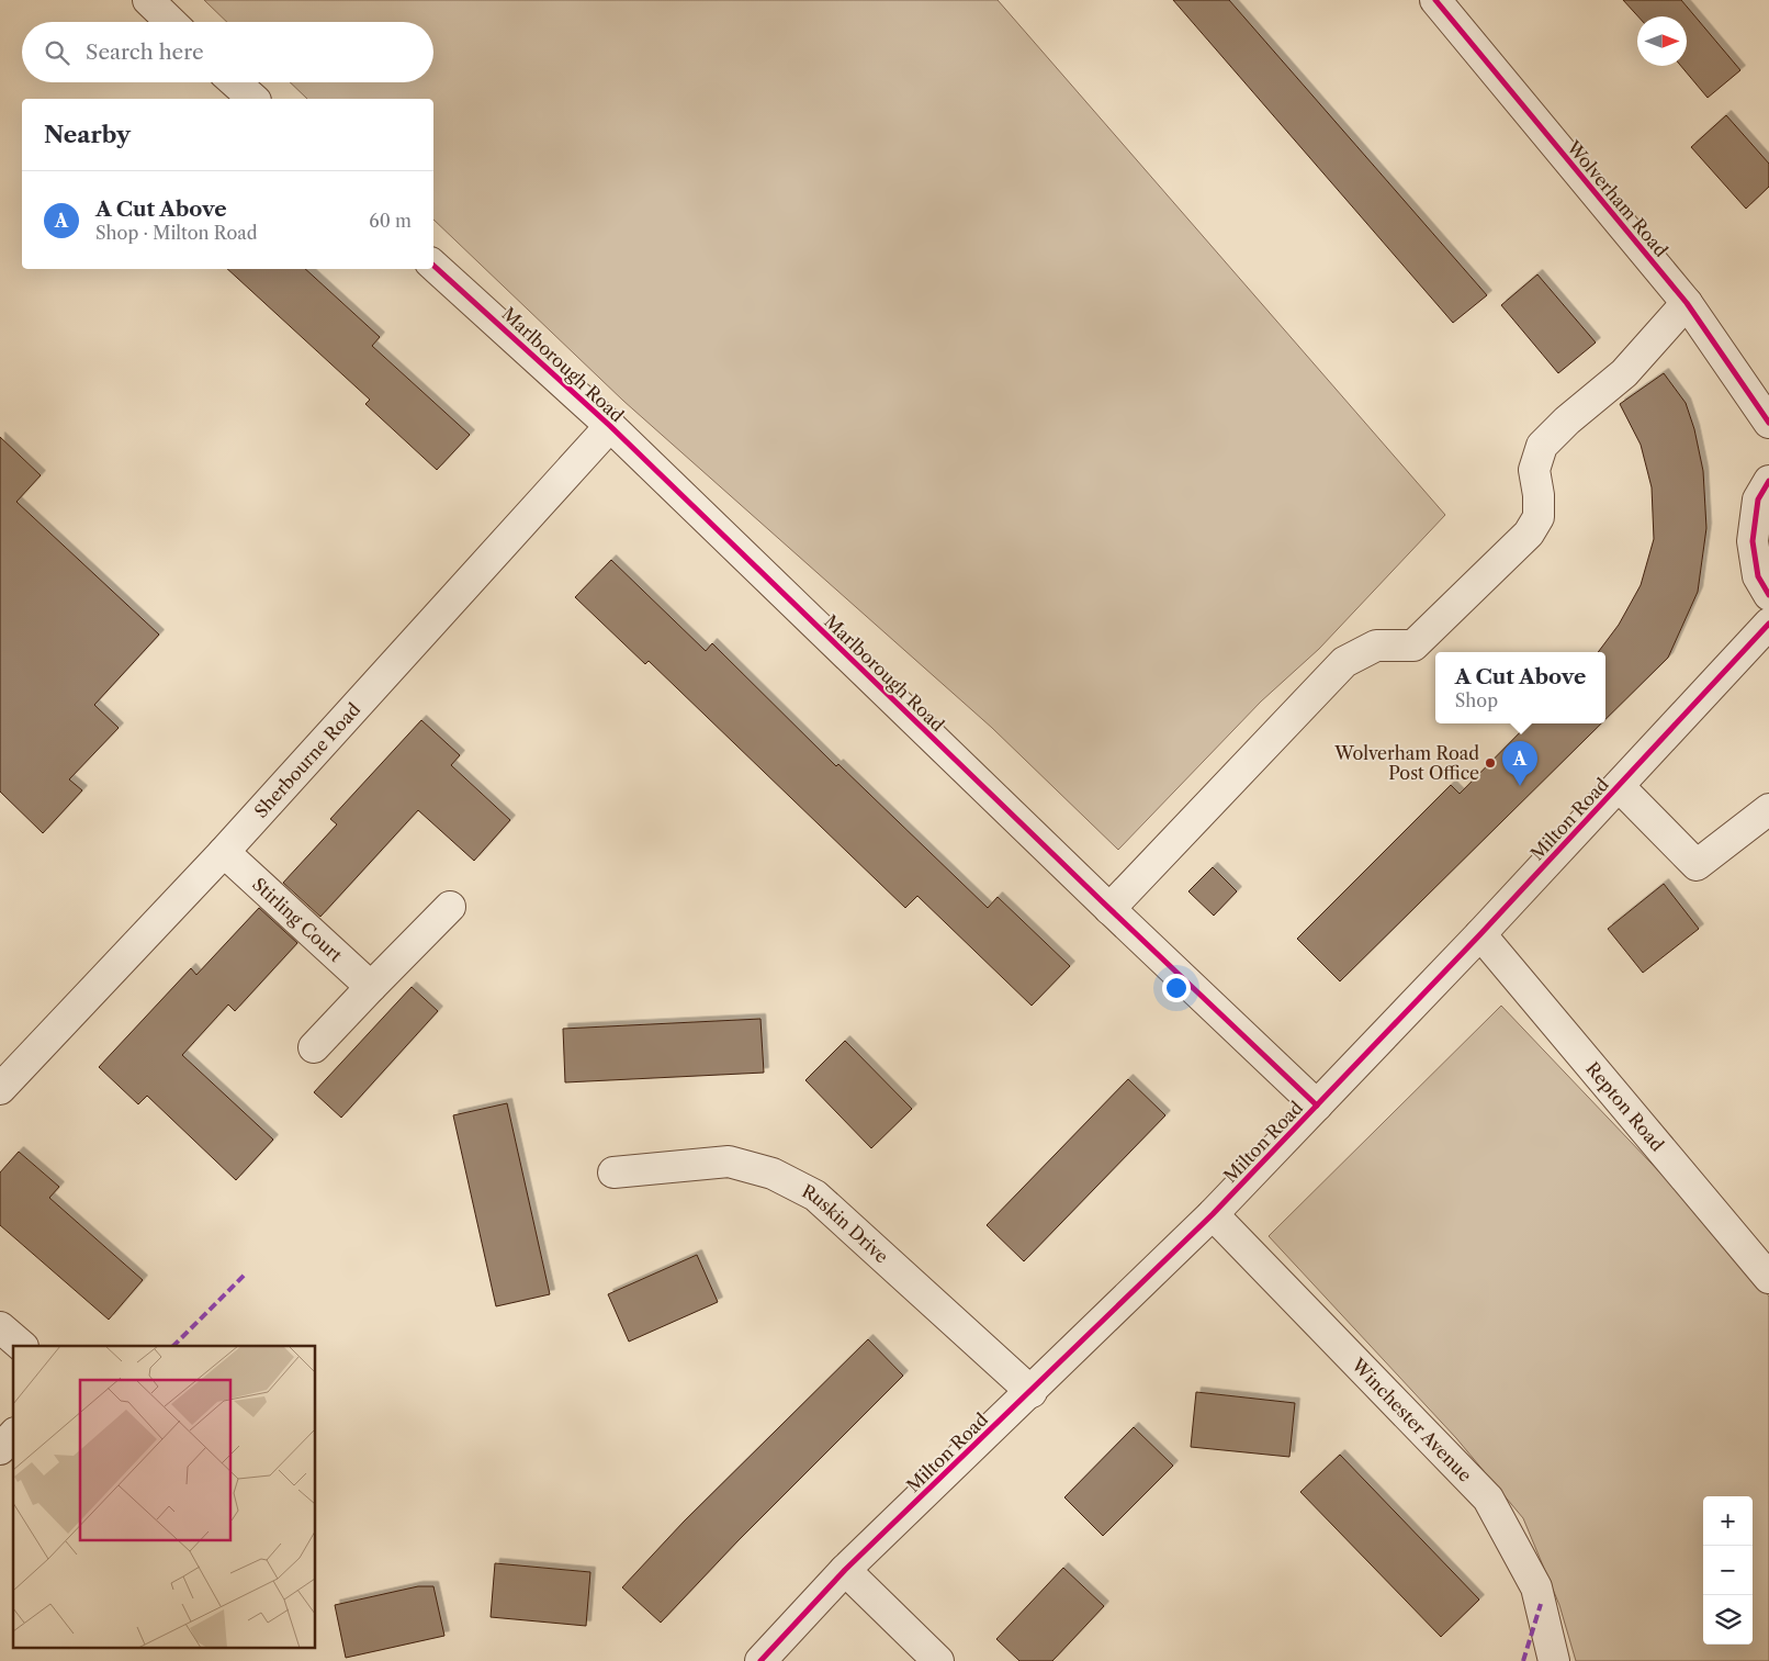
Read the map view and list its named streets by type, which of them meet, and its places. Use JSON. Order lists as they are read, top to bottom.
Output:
{
  "streets": {
    "street": [
      "Wolverham Road",
      "Marlborough Road",
      "Sherbourne Road",
      "Milton Road",
      "Stirling Court",
      "Repton Road",
      "Ruskin Drive",
      "Winchester Avenue"
    ]
  },
  "crossings": [
    ["Marlborough Road", "Sherbourne Road"],
    ["Marlborough Road", "Milton Road"],
    ["Sherbourne Road", "Stirling Court"],
    ["Milton Road", "Repton Road"],
    ["Milton Road", "Ruskin Drive"],
    ["Milton Road", "Winchester Avenue"]
  ],
  "places": ["Wolverham Road Post Office"],
  "north": "right",
  "page": {
    "search": "Search here",
    "heading": "Nearby",
    "list": [
      {
        "mark": "A",
        "name": "A Cut Above",
        "note": "Shop · Milton Road",
        "value": "60 m"
      }
    ],
    "popup": ["A Cut Above", "Shop"],
    "pins": "A",
    "map_buttons": ["+", "−"]
  }
}
